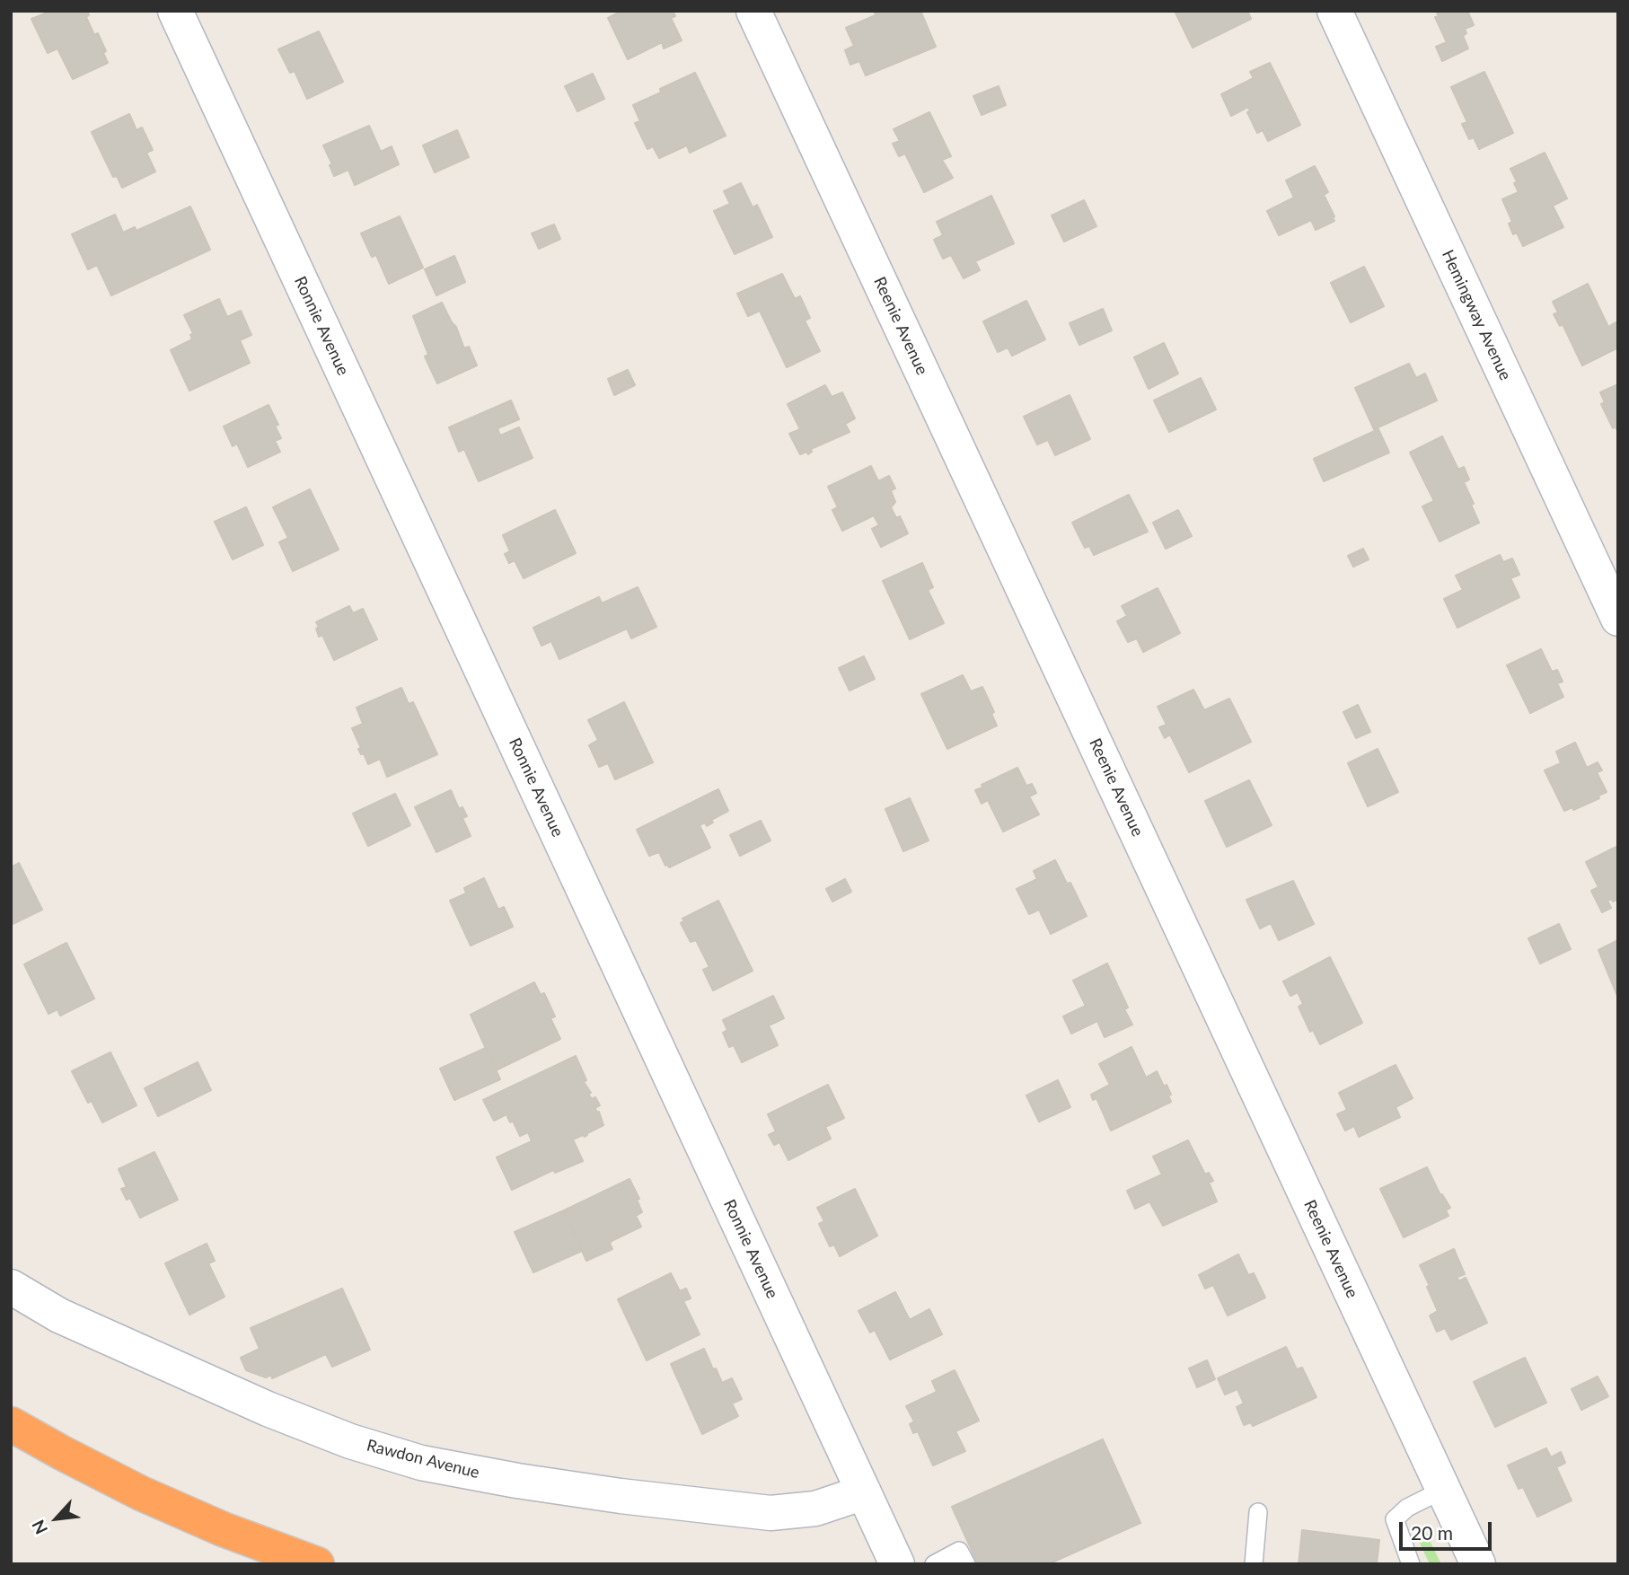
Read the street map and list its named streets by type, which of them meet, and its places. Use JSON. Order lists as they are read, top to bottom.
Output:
{
  "streets": {
    "street": [
      "Hemingway Avenue",
      "Ronnie Avenue",
      "Reenie Avenue",
      "Rawdon Avenue"
    ]
  },
  "crossings": [
    ["Ronnie Avenue", "Rawdon Avenue"]
  ],
  "scale_bar": "20 m",
  "north": "bottom left"
}
